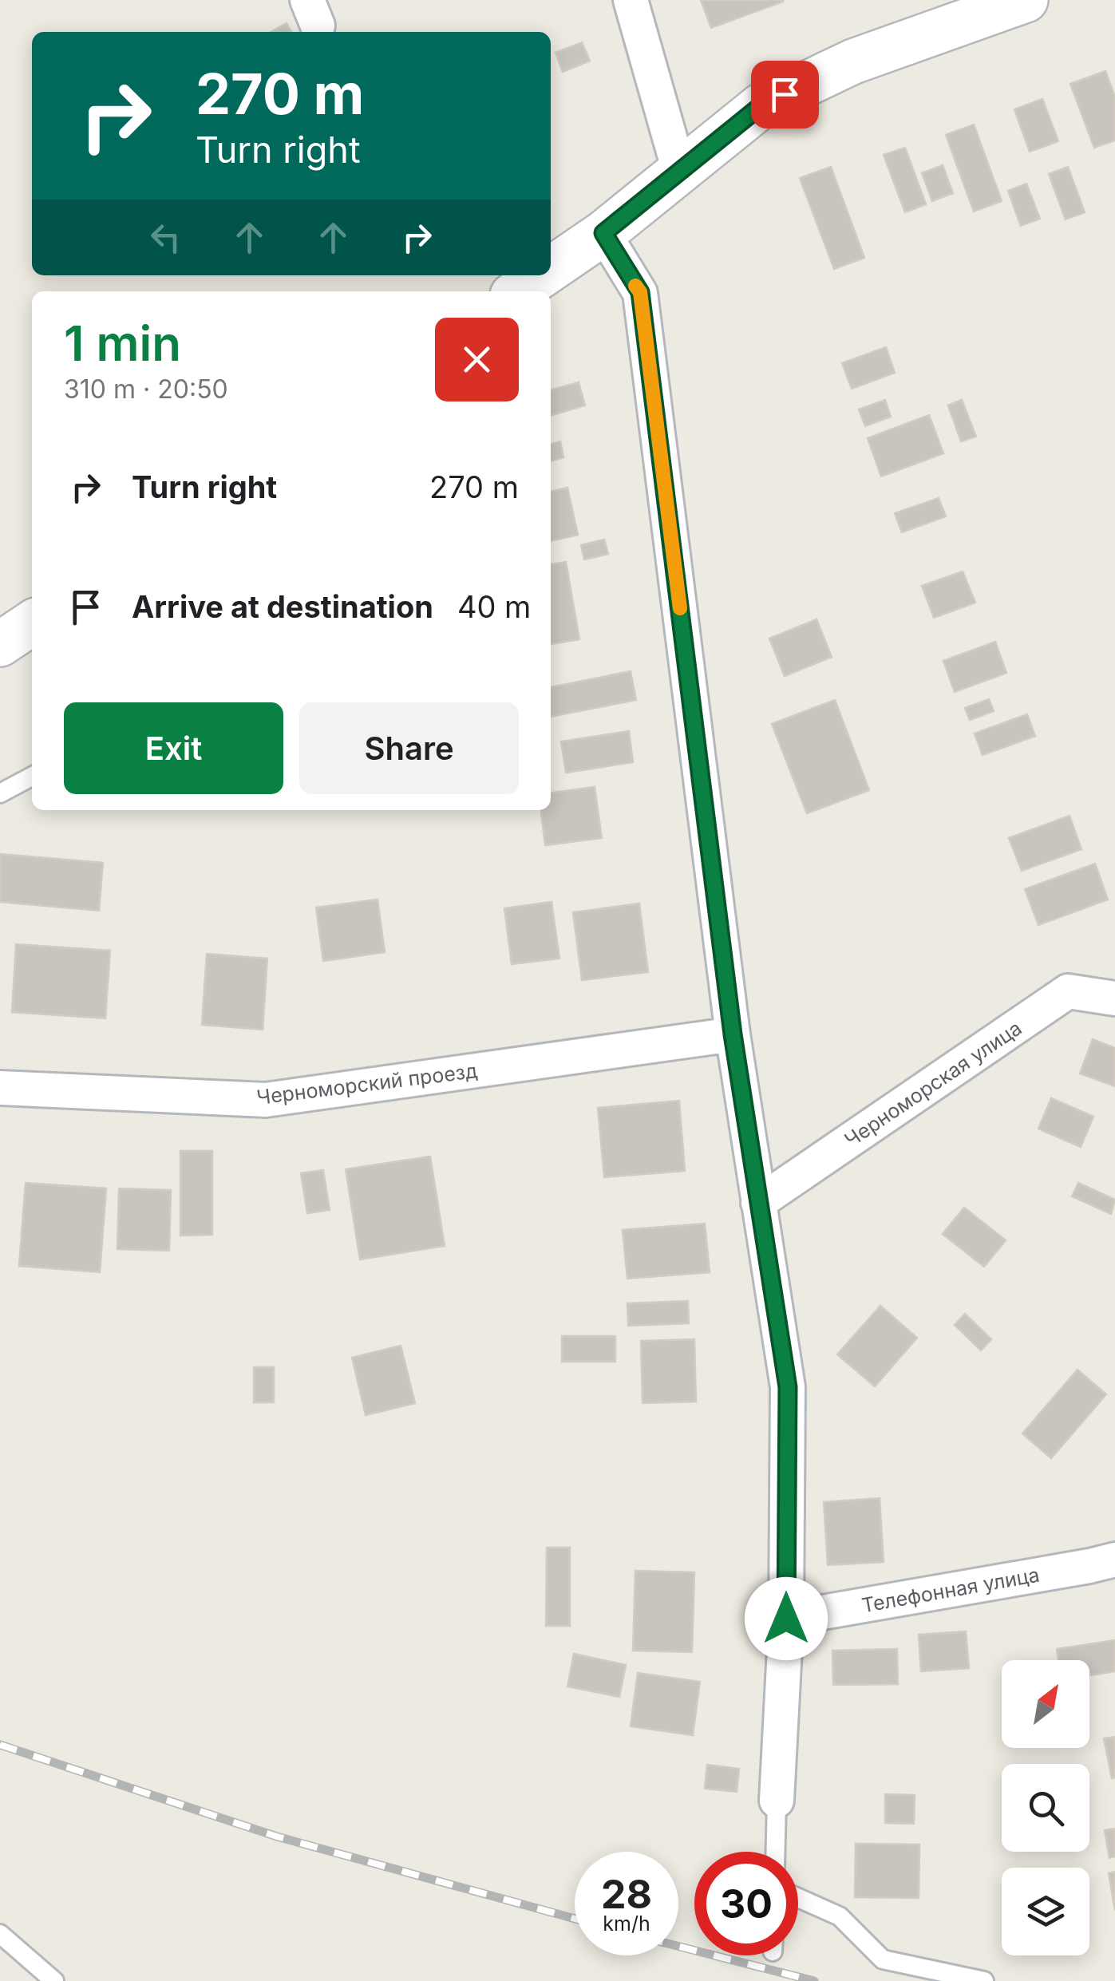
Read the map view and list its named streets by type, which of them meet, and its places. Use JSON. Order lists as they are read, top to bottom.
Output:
{
  "streets": {
    "street": ["Черноморский проезд", "Черноморская улица", "Телефонная улица"]
  },
  "north": "top right",
  "page": {
    "turn": ["270 m", "Turn right"],
    "heading": ["1 min", "310 m · 20:50"],
    "list": [
      {
        "name": "Turn right",
        "value": "270 m"
      },
      {
        "name": "Arrive at destination",
        "value": "40 m"
      }
    ],
    "buttons": ["Exit", "Share"],
    "speed": "28 km/h",
    "limit": "30"
  }
}
